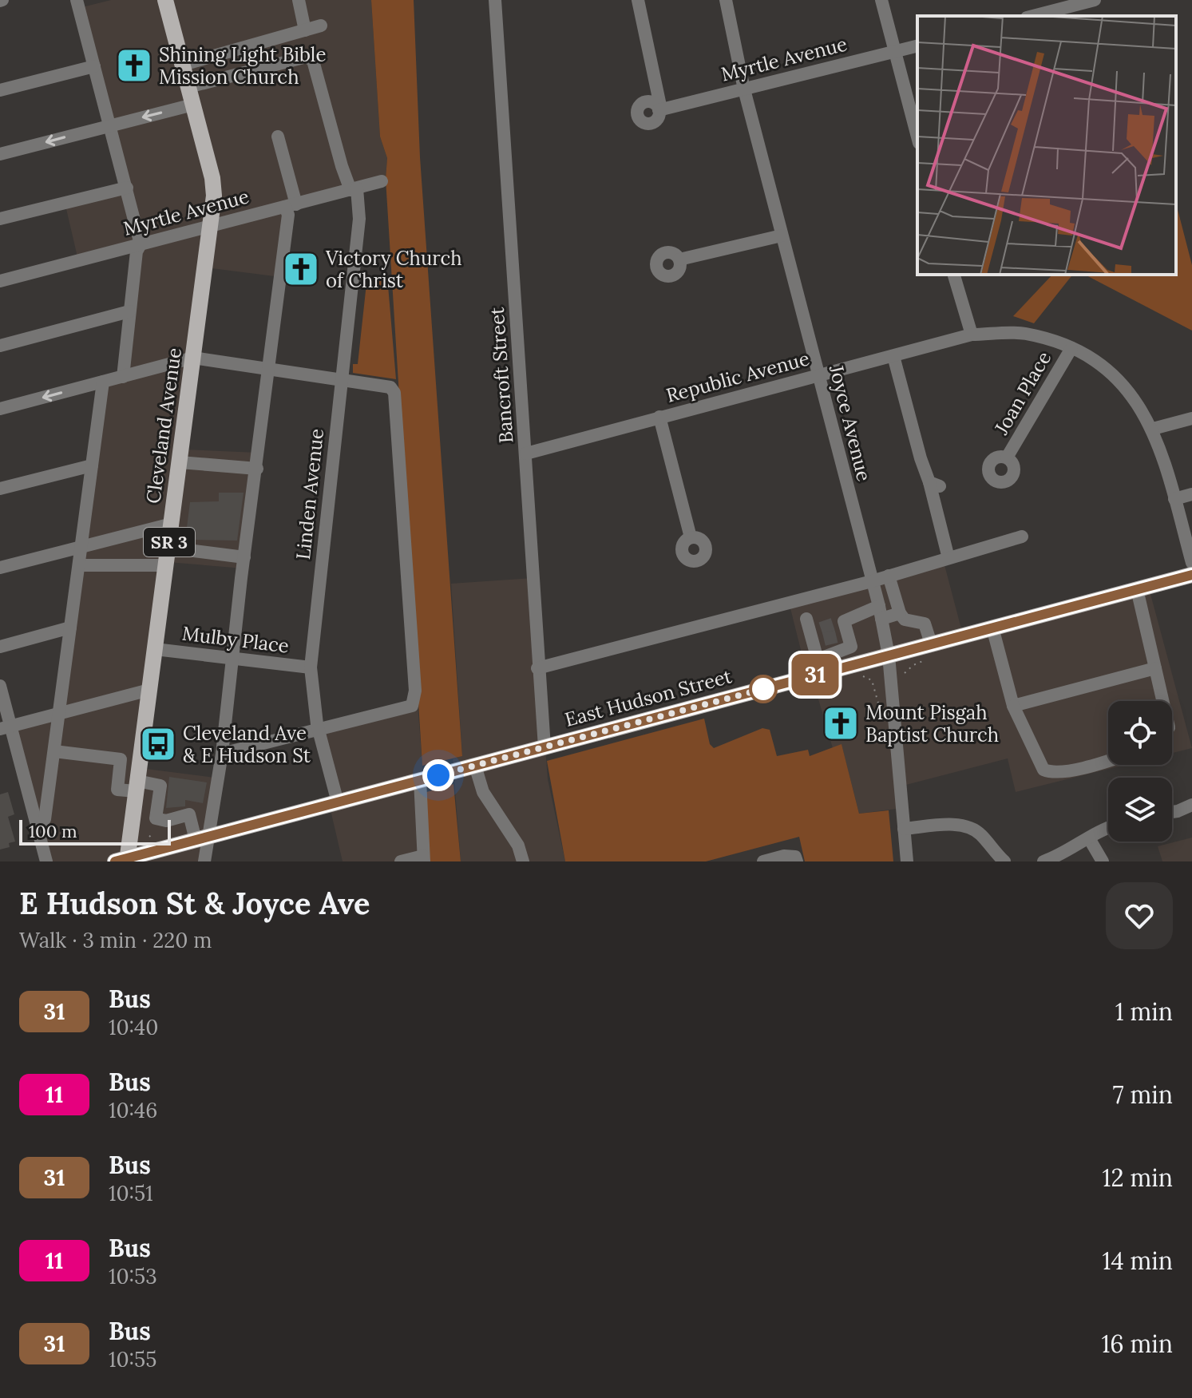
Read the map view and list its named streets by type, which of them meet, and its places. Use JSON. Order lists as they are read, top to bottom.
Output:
{
  "streets": {
    "main road": ["Cleveland Avenue", "SR 3", "East Hudson Street"],
    "street": [
      "Myrtle Avenue",
      "Bancroft Street",
      "Republic Avenue",
      "Joan Place",
      "Joyce Avenue",
      "Linden Avenue",
      "Mulby Place"
    ]
  },
  "crossings": [
    ["Myrtle Avenue", "Joyce Avenue"],
    ["Myrtle Avenue", "Cleveland Avenue"],
    ["Myrtle Avenue", "Linden Avenue"],
    ["Bancroft Street", "Republic Avenue"],
    ["Bancroft Street", "East Hudson Street"],
    ["Republic Avenue", "Joan Place"],
    ["Republic Avenue", "Joyce Avenue"],
    ["Joyce Avenue", "East Hudson Street"],
    ["Cleveland Avenue", "Linden Avenue"],
    ["Cleveland Avenue", "Mulby Place"],
    ["Cleveland Avenue", "East Hudson Street"],
    ["Linden Avenue", "Mulby Place"],
    ["Linden Avenue", "East Hudson Street"]
  ],
  "places": {
    "church": ["Shining Light Bible Mission Church", "Victory Church of Christ", "Mount Pisgah Baptist Church"],
    "bus stop": ["Cleveland Ave & E Hudson St"]
  },
  "lines": ["bus line 31"],
  "scale_bar": "100 m",
  "page": {
    "on_map": "31",
    "scale": "100 m",
    "heading": ["E Hudson St & Joyce Ave", "Walk · 3 min · 220 m"],
    "list": [
      {
        "mark": "31",
        "name": "Bus",
        "note": "10:40",
        "value": "1 min"
      },
      {
        "mark": "11",
        "name": "Bus",
        "note": "10:46",
        "value": "7 min"
      },
      {
        "mark": "31",
        "name": "Bus",
        "note": "10:51",
        "value": "12 min"
      },
      {
        "mark": "11",
        "name": "Bus",
        "note": "10:53",
        "value": "14 min"
      },
      {
        "mark": "31",
        "name": "Bus",
        "note": "10:55",
        "value": "16 min"
      }
    ]
  }
}
